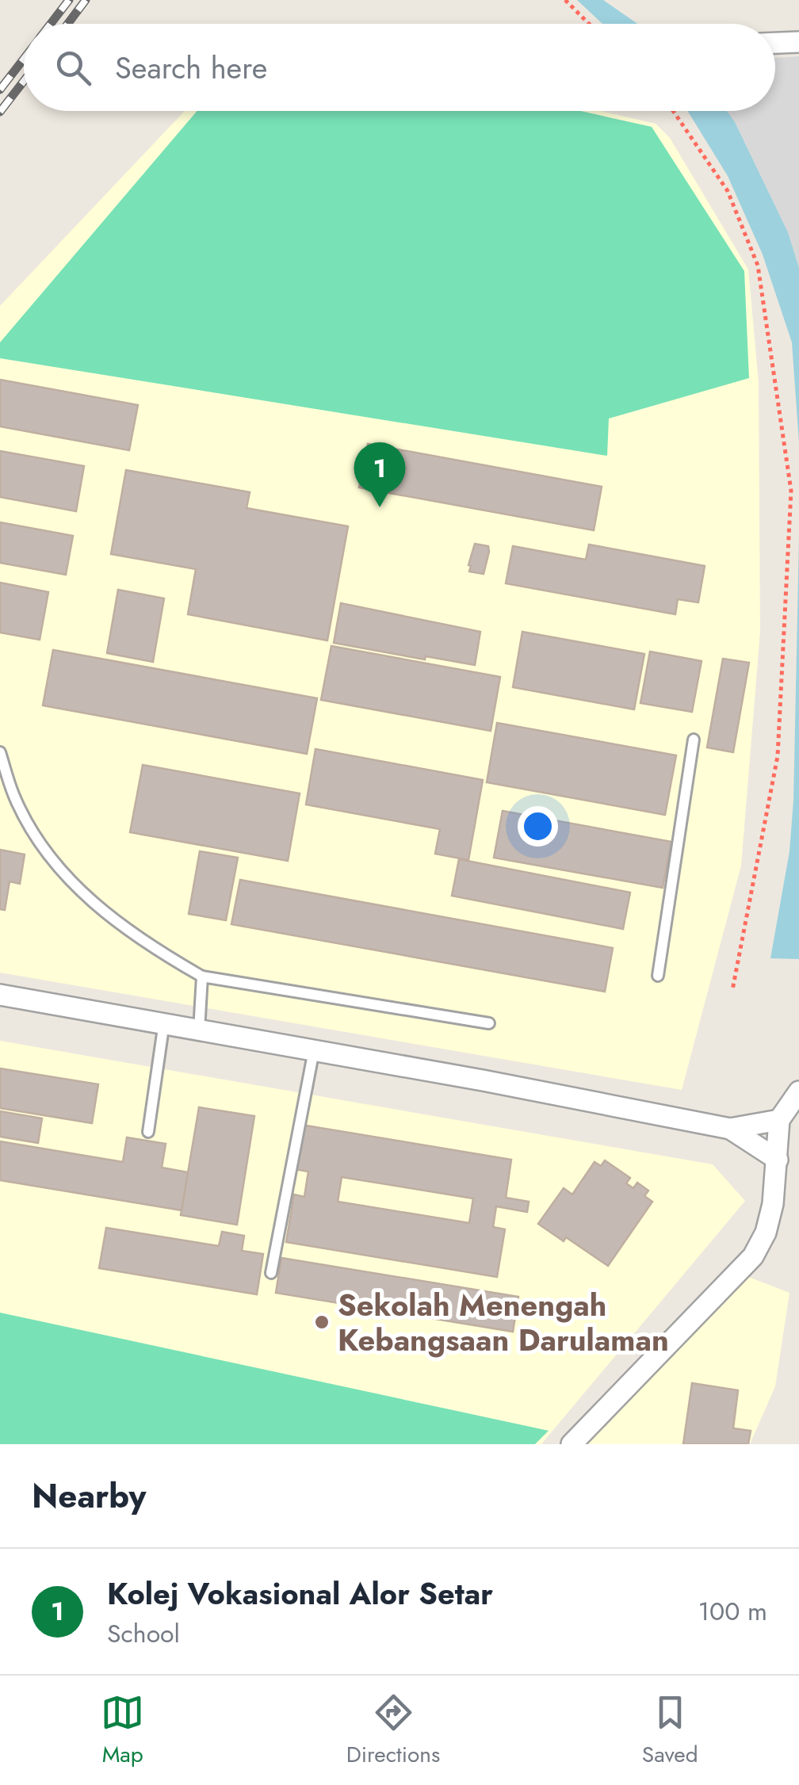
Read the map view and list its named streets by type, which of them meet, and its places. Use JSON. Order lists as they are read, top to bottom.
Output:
{
  "places": ["Sekolah Menengah Kebangsaan Darulaman"],
  "page": {
    "search": "Search here",
    "pins": "1",
    "heading": "Nearby",
    "list": [
      {
        "mark": "1",
        "name": "Kolej Vokasional Alor Setar",
        "note": "School",
        "value": "100 m"
      }
    ],
    "nav": ["Map", "Directions", "Saved"]
  }
}
